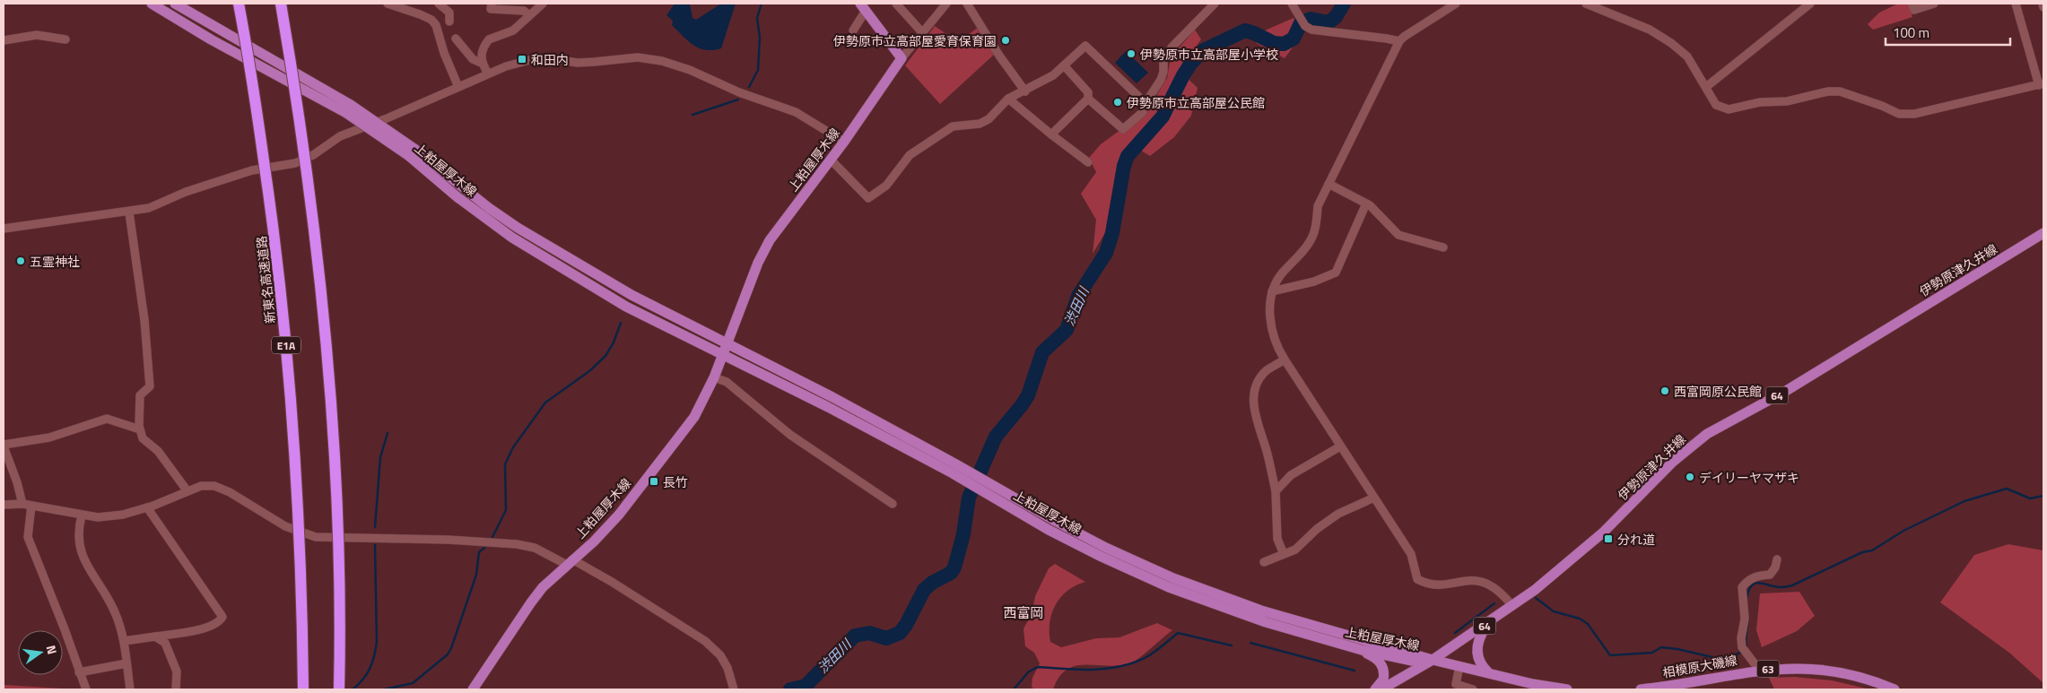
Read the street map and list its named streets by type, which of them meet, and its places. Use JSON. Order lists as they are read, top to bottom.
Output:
{
  "streets": {
    "highway": ["新東名高速道路", "E1A"],
    "main road": [
      "上粕屋厚木線",
      "伊勢原津久井線",
      "64",
      "相模原大磯線",
      "63"
    ]
  },
  "crossings": [
    ["上粕屋厚木線", "伊勢原津久井線"]
  ],
  "districts": ["西富岡"],
  "water": ["渋田川"],
  "places": {
    "other": [
      "伊勢原市立高部屋愛育保育園",
      "伊勢原市立高部屋小学校",
      "伊勢原市立高部屋公民館",
      "五霊神社",
      "西富岡原公民館",
      "デイリーヤマザキ"
    ],
    "transit": ["和田内", "長竹", "分れ道"]
  },
  "scale_bar": "100 m",
  "north": "right"
}
